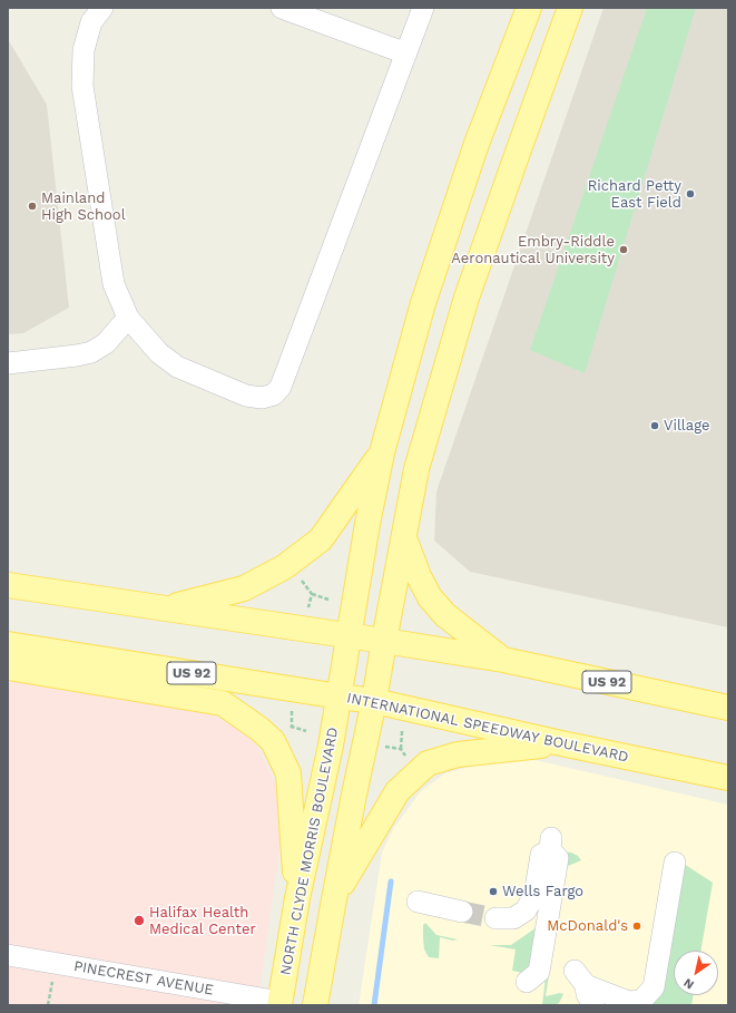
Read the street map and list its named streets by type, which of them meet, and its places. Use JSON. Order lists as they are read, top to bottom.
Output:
{
  "streets": {
    "main road": ["US 92", "INTERNATIONAL SPEEDWAY BOULEVARD", "NORTH CLYDE MORRIS BOULEVARD"],
    "street": ["PINECREST AVENUE"]
  },
  "crossings": [
    ["US 92", "NORTH CLYDE MORRIS BOULEVARD"],
    ["INTERNATIONAL SPEEDWAY BOULEVARD", "NORTH CLYDE MORRIS BOULEVARD"],
    ["NORTH CLYDE MORRIS BOULEVARD", "PINECREST AVENUE"]
  ],
  "places": [
    "Richard Petty East Field",
    "Mainland High School",
    "Embry-Riddle Aeronautical University",
    "Village",
    "Wells Fargo",
    "Halifax Health Medical Center",
    "McDonald's"
  ],
  "north": "bottom left"
}
